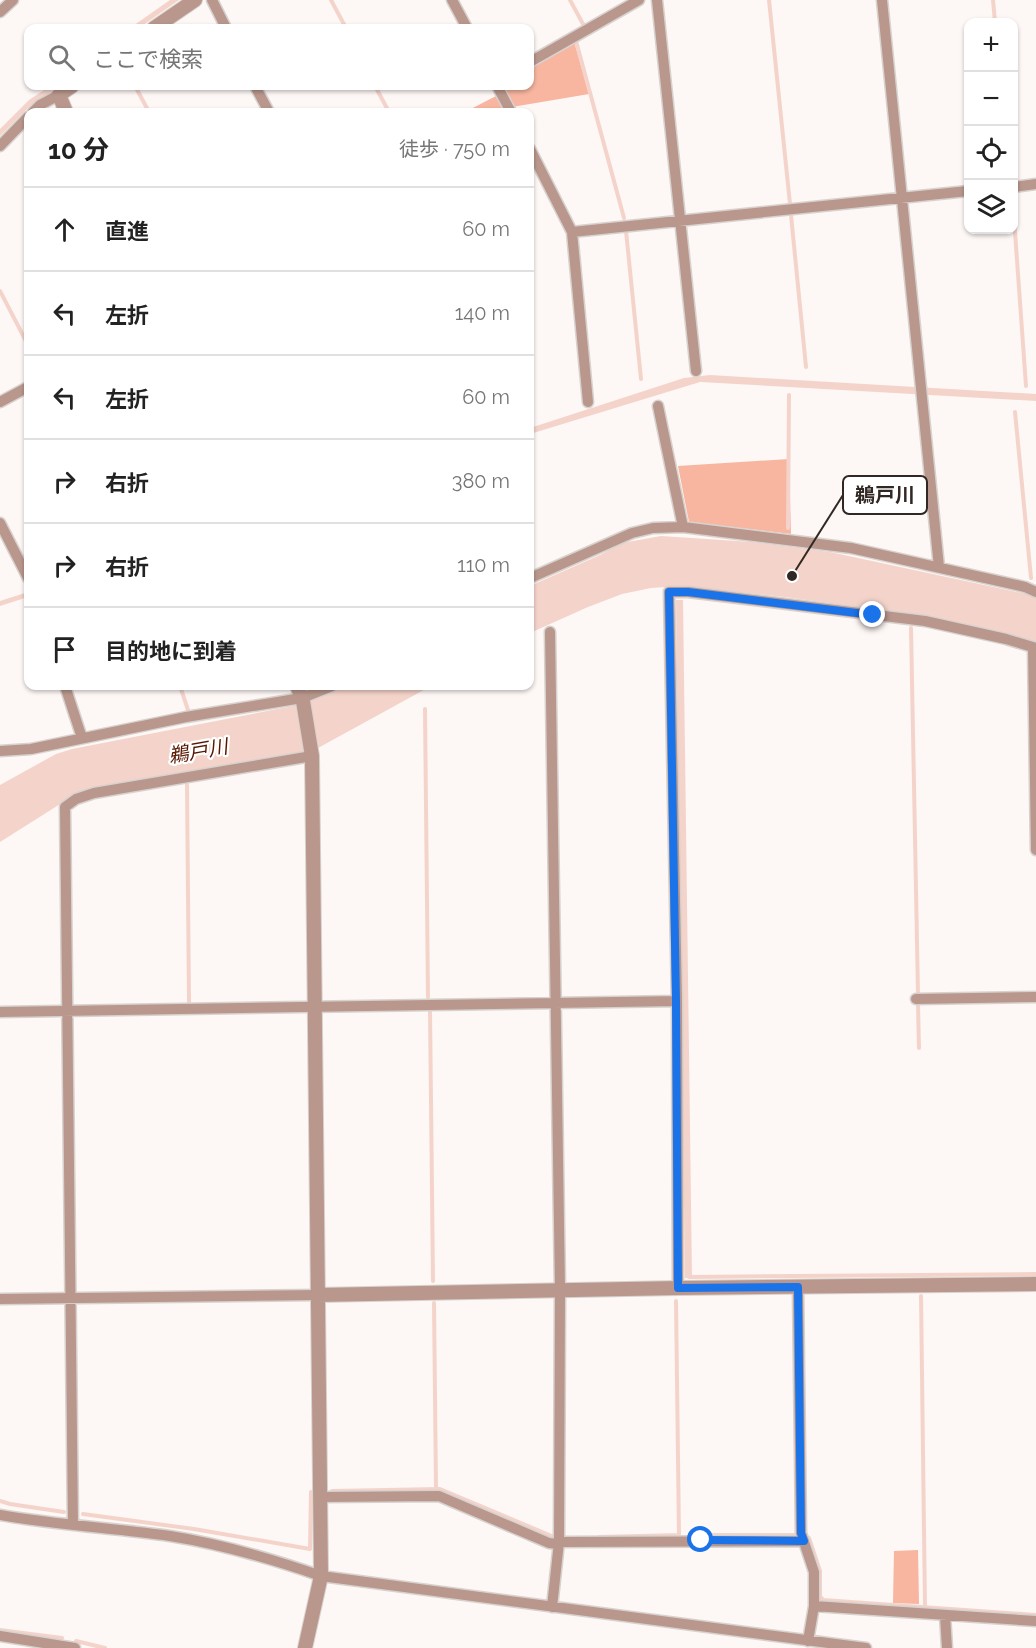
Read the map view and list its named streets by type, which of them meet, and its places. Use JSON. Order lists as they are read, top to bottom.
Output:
{
  "water": ["鵜戸川"],
  "places": ["鵜戸川"],
  "page": {
    "map_buttons": ["+", "−"],
    "search": "ここで検索",
    "heading": ["10 分", "徒歩 · 750 m"],
    "list": [
      ["直進", "60 m"],
      ["左折", "140 m"],
      ["左折", "60 m"],
      ["右折", "380 m"],
      ["右折", "110 m"],
      "目的地に到着"
    ]
  }
}
